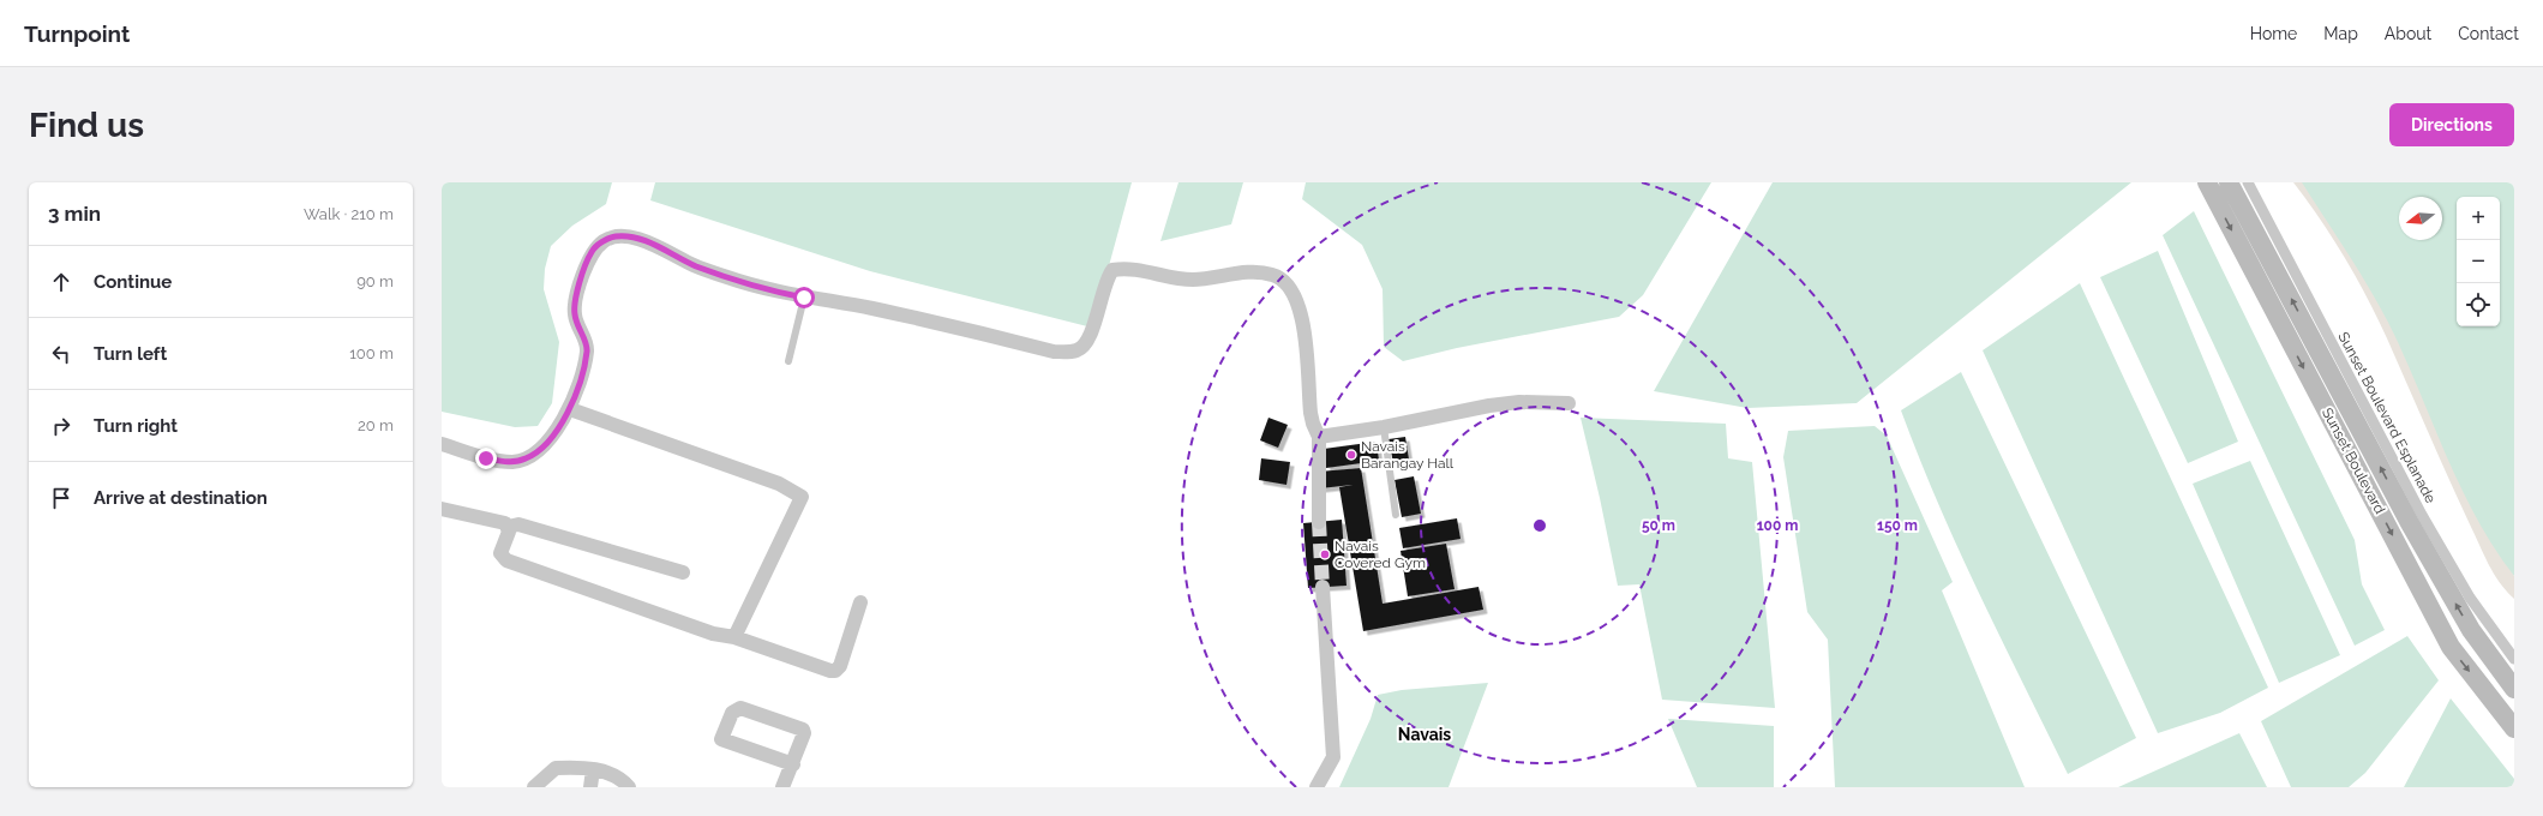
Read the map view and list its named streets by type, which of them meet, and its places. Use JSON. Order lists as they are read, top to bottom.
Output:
{
  "streets": {
    "main road": ["Sunset Boulevard"],
    "street": ["Sunset Boulevard Esplanade"]
  },
  "districts": ["Navais"],
  "places": ["Navais Barangay Hall", "Navais Covered Gym"],
  "north": "left",
  "page": {
    "header": "Turnpoint",
    "nav": [
      "Home",
      "Map",
      "About",
      "Contact"
    ],
    "buttons": "Directions",
    "title": "Find us",
    "heading": ["3 min", "Walk · 210 m"],
    "map_buttons": ["+", "−"],
    "list": [
      ["Continue", "90 m"],
      ["Turn left", "100 m"],
      ["Turn right", "20 m"],
      "Arrive at destination"
    ]
  },
  "rings": ["50 m", "100 m", "150 m"]
}
